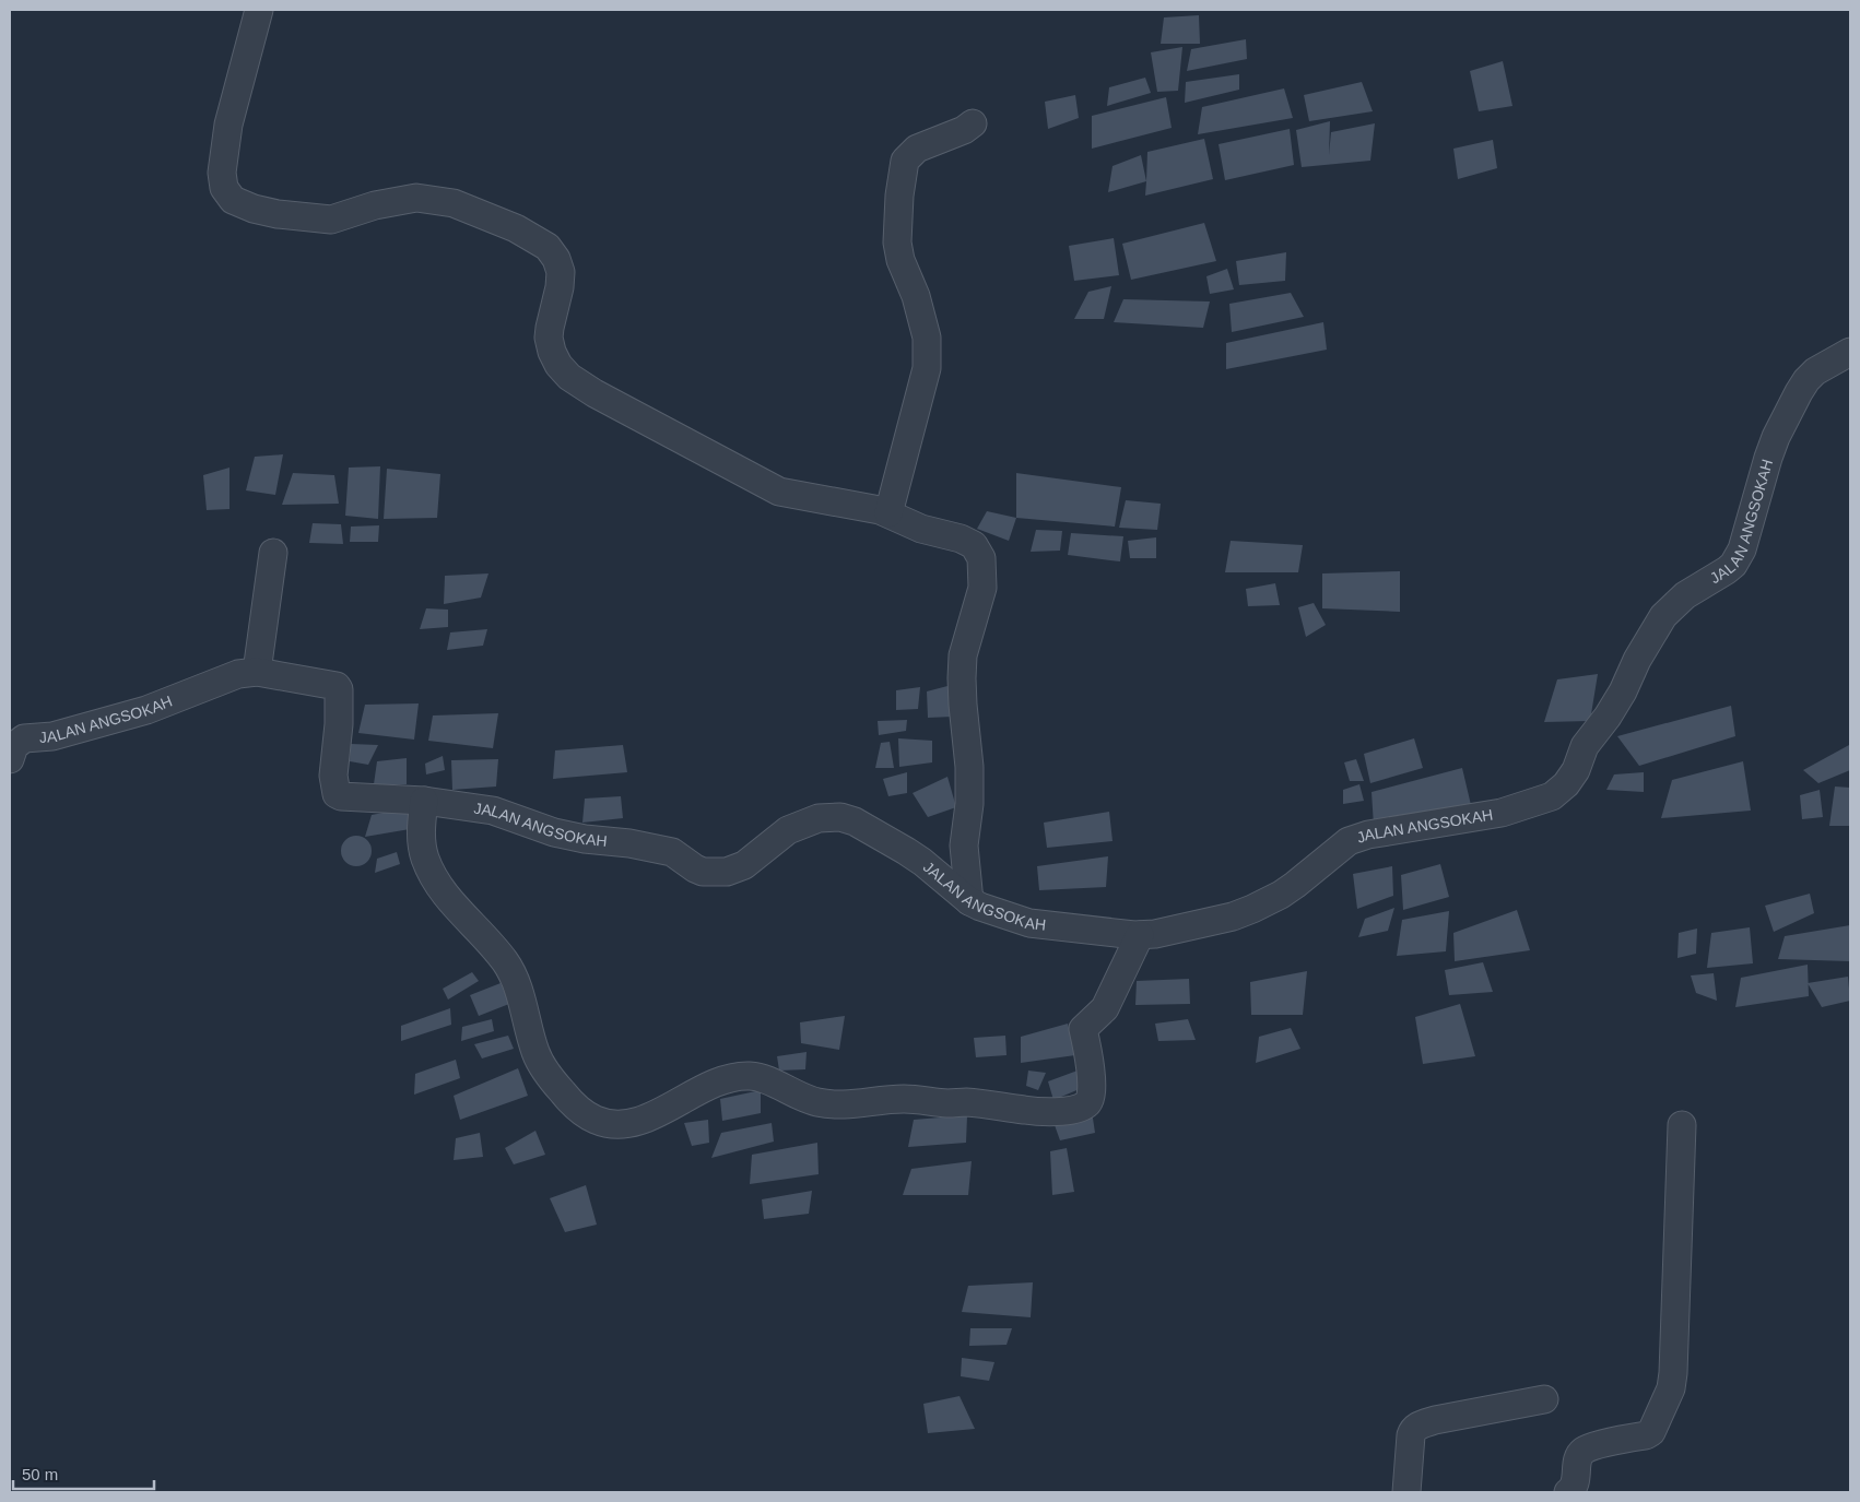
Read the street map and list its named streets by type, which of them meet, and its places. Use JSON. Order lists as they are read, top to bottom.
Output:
{
  "streets": {
    "street": ["JALAN ANGSOKAH"]
  },
  "scale_bar": "50 m"
}
